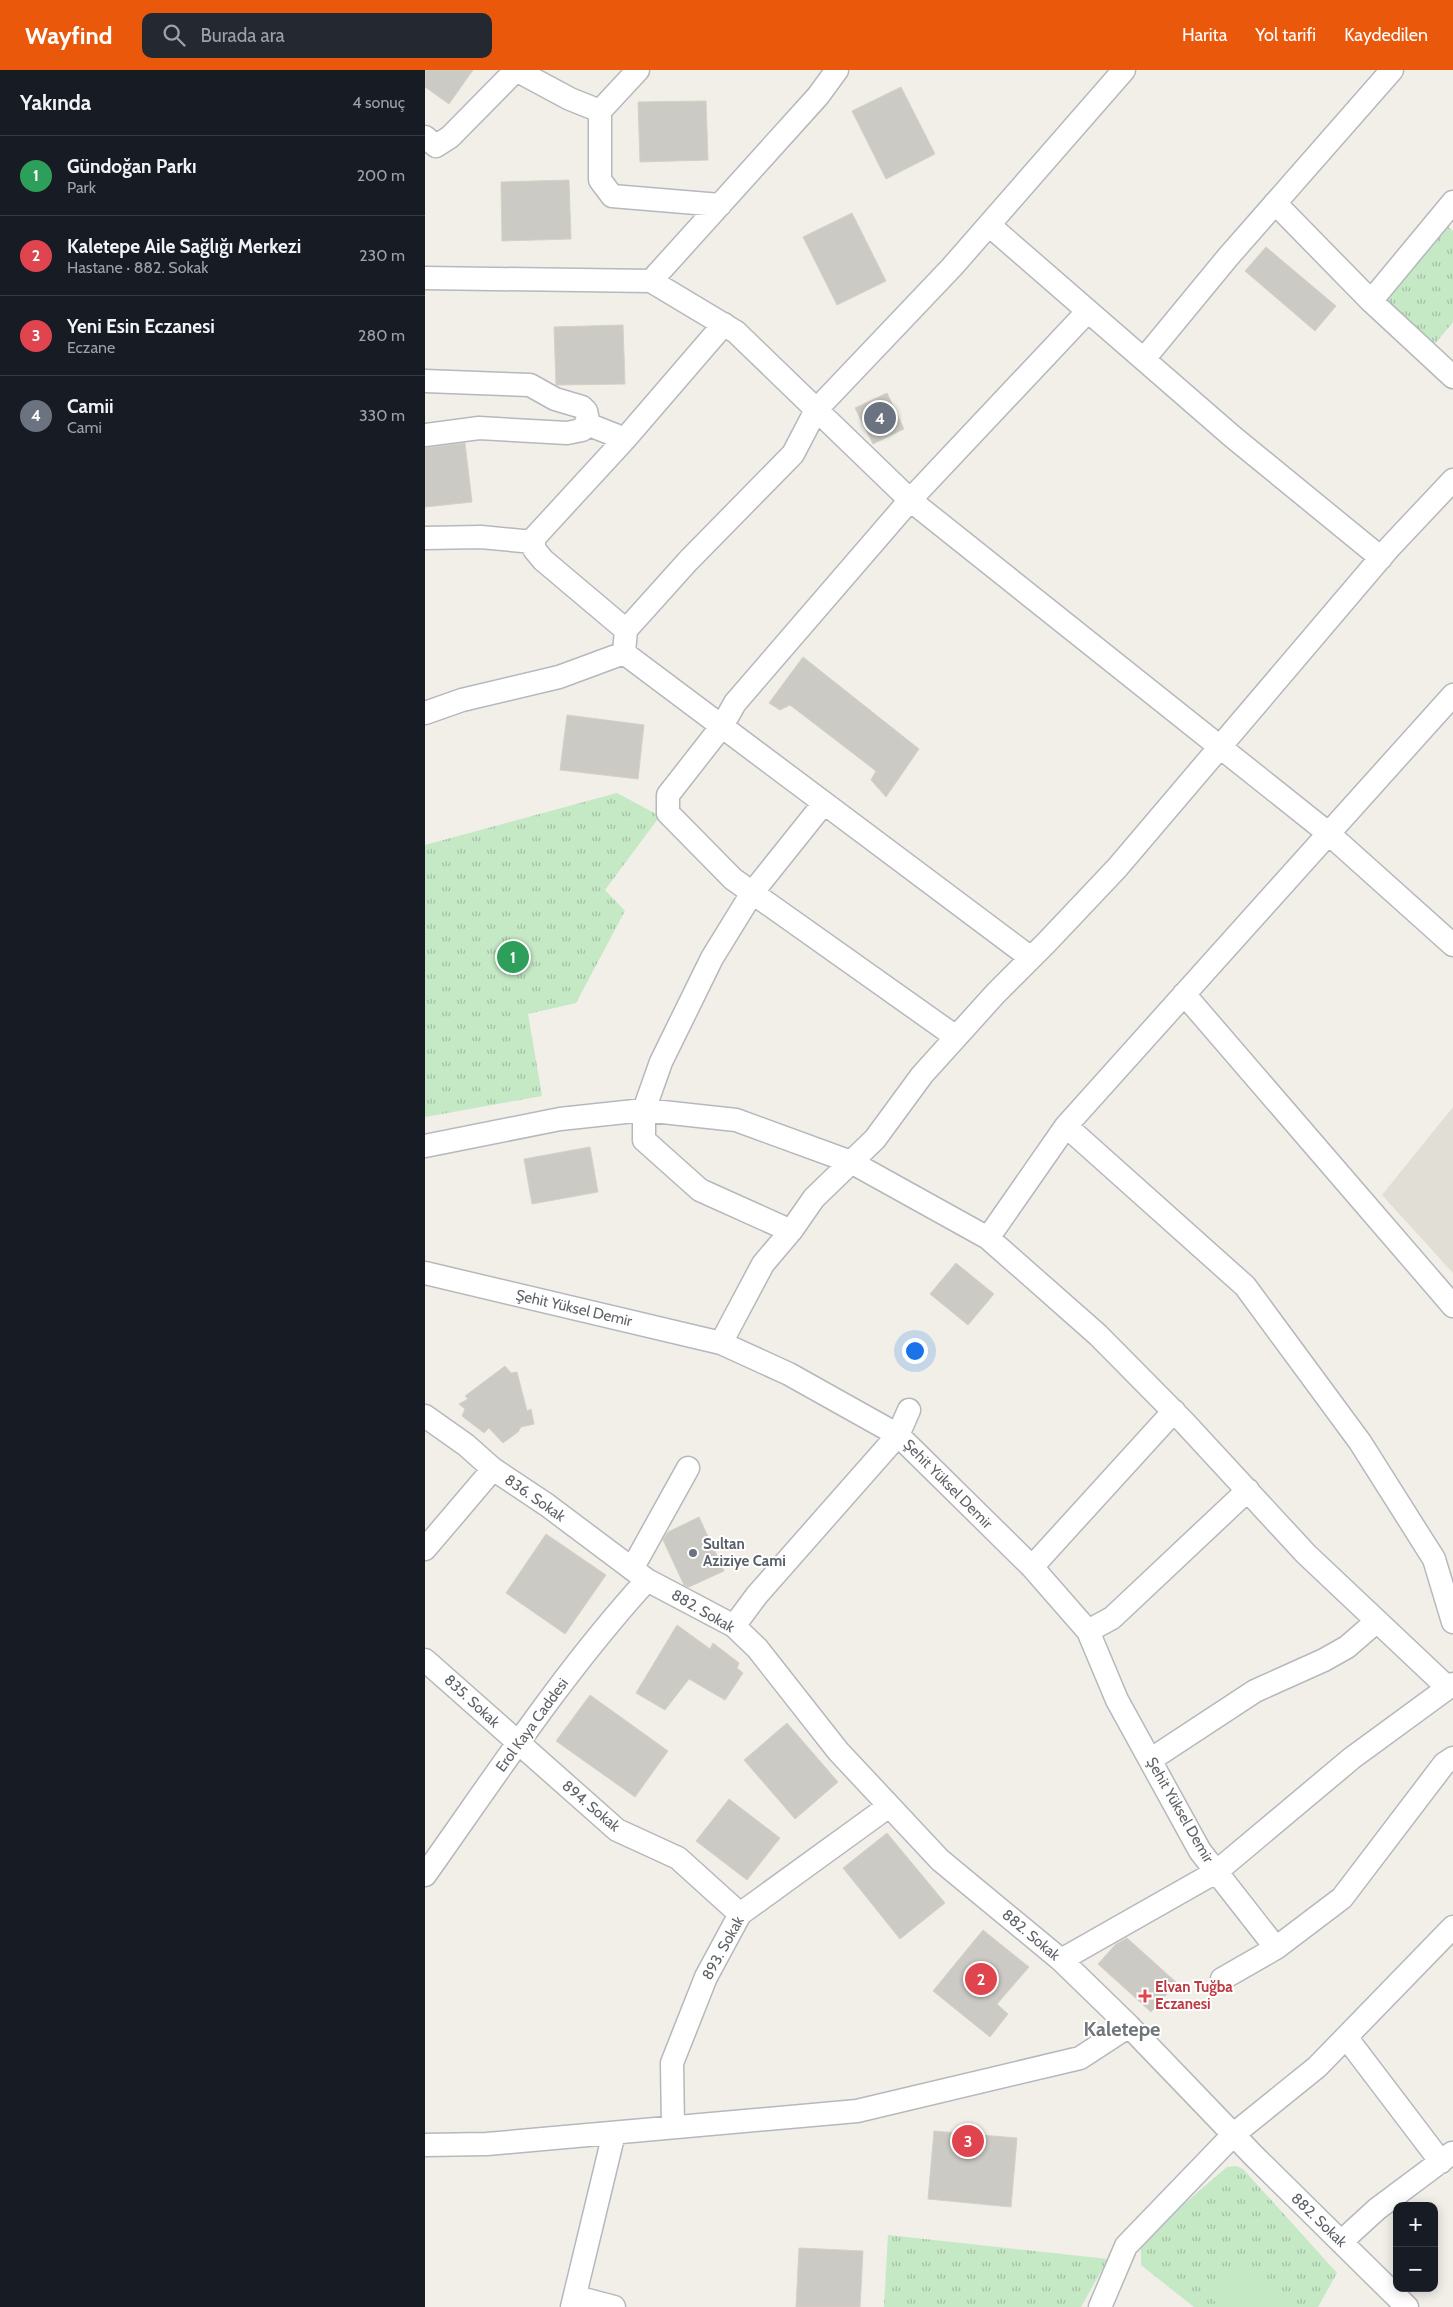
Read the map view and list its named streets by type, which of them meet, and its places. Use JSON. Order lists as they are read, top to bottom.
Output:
{
  "streets": {
    "street": [
      "Şehit Yüksel Demir",
      "836. Sokak",
      "882. Sokak",
      "835. Sokak",
      "Erol Kaya Caddesi",
      "894. Sokak",
      "893. Sokak"
    ]
  },
  "crossings": [
    ["836. Sokak", "882. Sokak"],
    ["836. Sokak", "Erol Kaya Caddesi"],
    ["882. Sokak", "Erol Kaya Caddesi"],
    ["882. Sokak", "893. Sokak"],
    ["835. Sokak", "Erol Kaya Caddesi"],
    ["835. Sokak", "894. Sokak"],
    ["Erol Kaya Caddesi", "894. Sokak"],
    ["894. Sokak", "893. Sokak"]
  ],
  "districts": ["Kaletepe"],
  "places": {
    "other": ["Sultan Aziziye Cami"],
    "health": ["Elvan Tuğba Eczanesi"]
  },
  "page": {
    "header": "Wayfind",
    "search": "Burada ara",
    "nav": ["Harita", "Yol tarifi", "Kaydedilen"],
    "heading": ["Yakında", "4 sonuç"],
    "list": [
      {
        "mark": "1",
        "name": "Gündoğan Parkı",
        "note": "Park",
        "value": "200 m"
      },
      {
        "mark": "2",
        "name": "Kaletepe Aile Sağlığı Merkezi",
        "note": "Hastane · 882. Sokak",
        "value": "230 m"
      },
      {
        "mark": "3",
        "name": "Yeni Esin Eczanesi",
        "note": "Eczane",
        "value": "280 m"
      },
      {
        "mark": "4",
        "name": "Camii",
        "note": "Cami",
        "value": "330 m"
      }
    ],
    "pins": [
      "4",
      "1",
      "2",
      "3"
    ],
    "map_buttons": ["+", "−"]
  }
}
